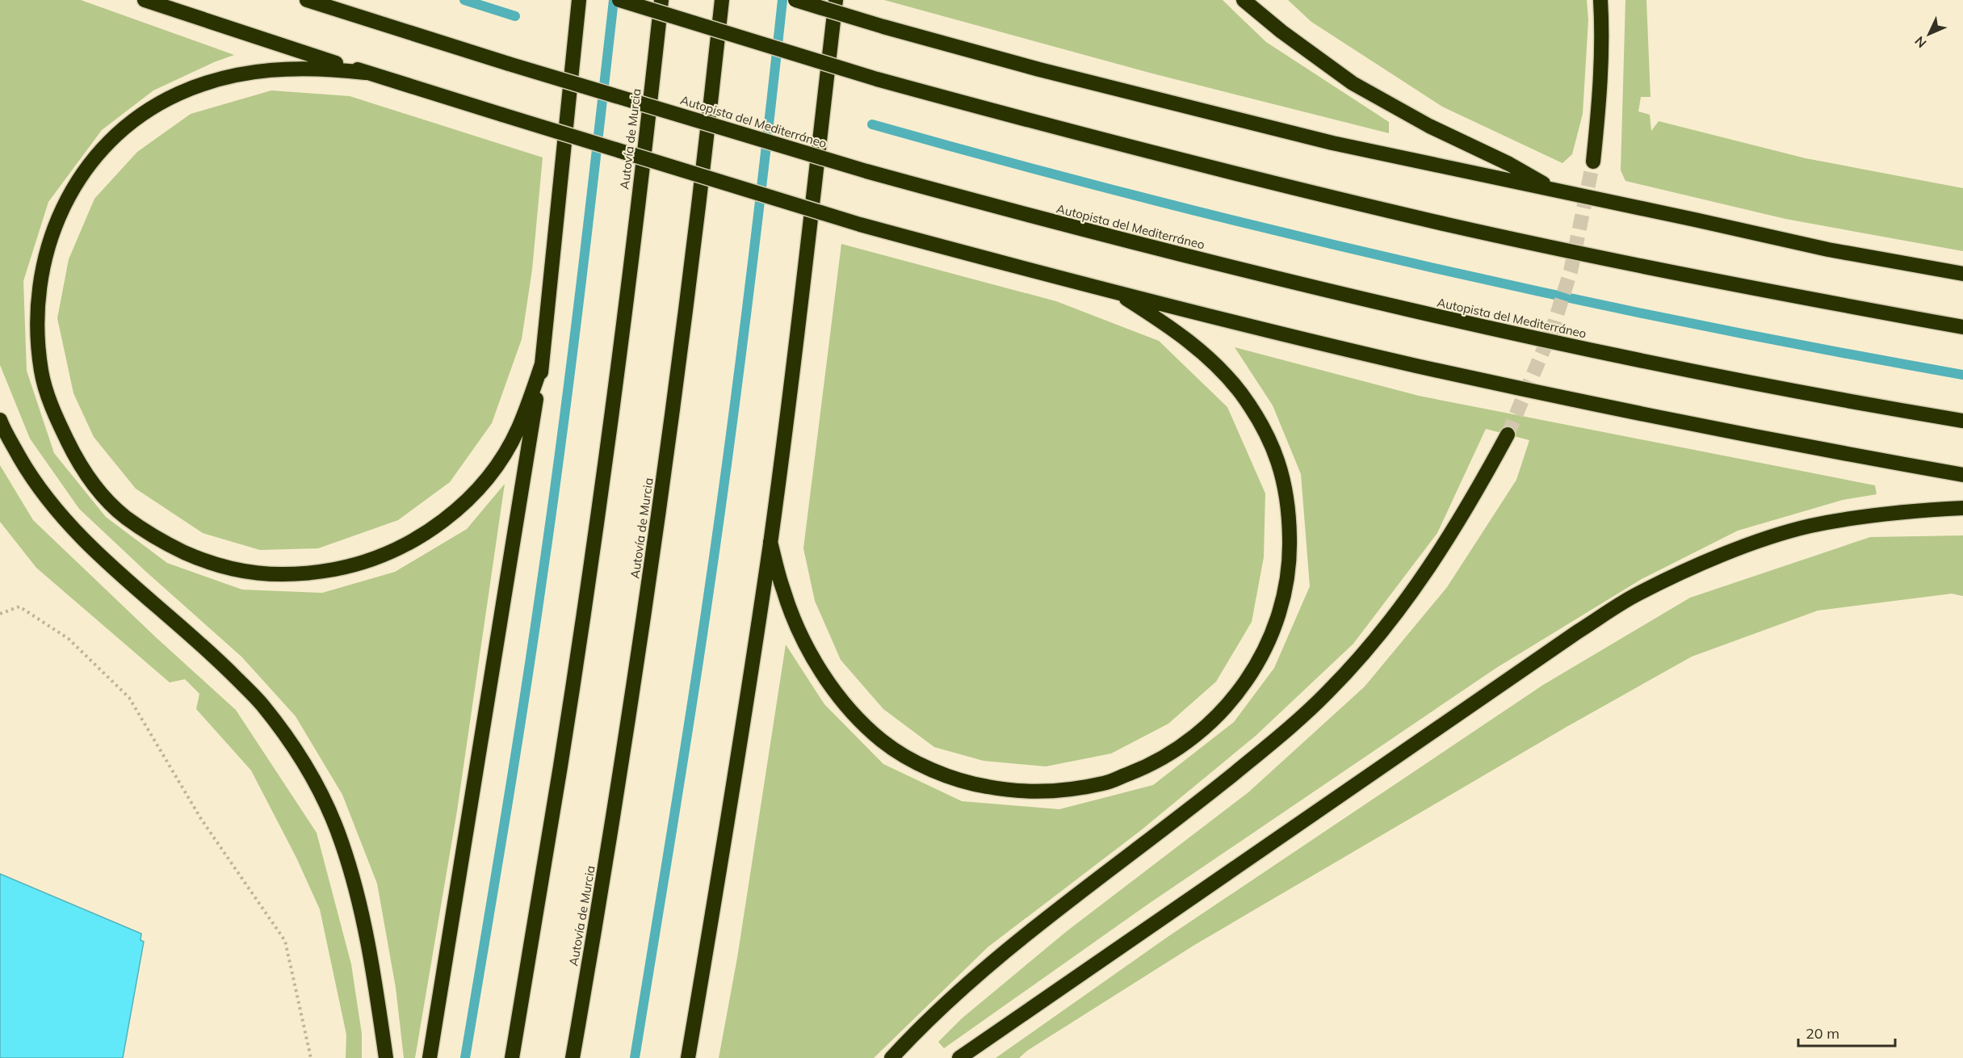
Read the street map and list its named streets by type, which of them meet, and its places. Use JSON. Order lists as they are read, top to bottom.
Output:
{
  "streets": {
    "highway": ["Autopista del Mediterráneo", "Autovía de Murcia"]
  },
  "scale_bar": "20 m",
  "north": "bottom left"
}
